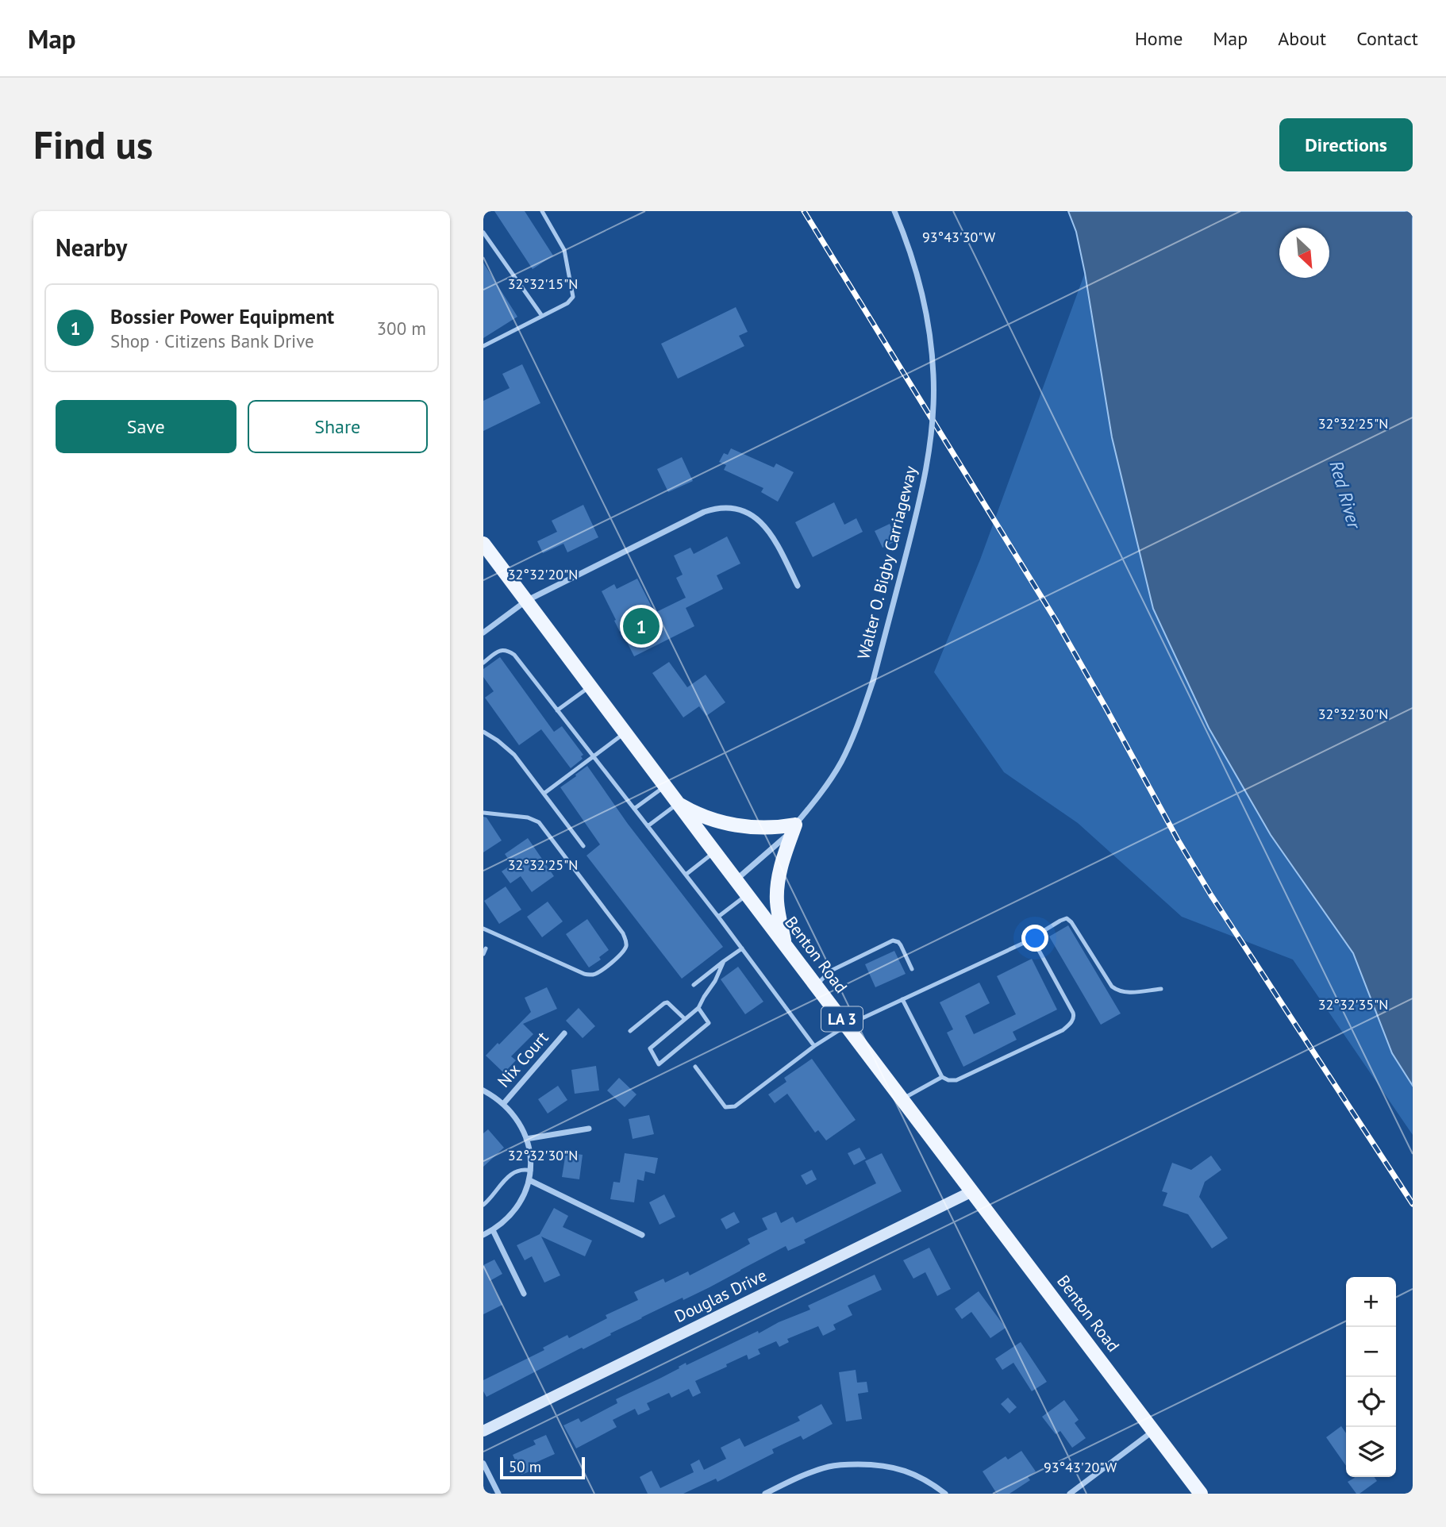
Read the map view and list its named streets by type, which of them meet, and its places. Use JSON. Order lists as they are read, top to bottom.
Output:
{
  "streets": {
    "main road": ["Benton Road", "LA 3"],
    "street": ["Walter O. Bigby Carriageway", "Nix Court", "Douglas Drive"]
  },
  "crossings": [
    ["Walter O. Bigby Carriageway", "Benton Road"],
    ["Benton Road", "Douglas Drive"]
  ],
  "water": ["Red River"],
  "scale_bar": "50 m",
  "north": "bottom right",
  "page": {
    "header": "Map",
    "nav": [
      "Home",
      "Map",
      "About",
      "Contact"
    ],
    "buttons": [
      "Directions",
      ["Save", "Share"]
    ],
    "title": "Find us",
    "heading": "Nearby",
    "list": [
      {
        "mark": "1",
        "name": "Bossier Power Equipment",
        "note": "Shop · Citizens Bank Drive",
        "value": "300 m"
      }
    ],
    "pins": "1",
    "map_buttons": ["+", "−"],
    "scale": "50 m"
  },
  "coordinates": [
    "93°43'30\"W",
    "32°32'15\"N",
    "32°32'25\"N",
    "32°32'20\"N",
    "32°32'30\"N",
    "32°32'35\"N",
    "93°43'20\"W"
  ]
}
